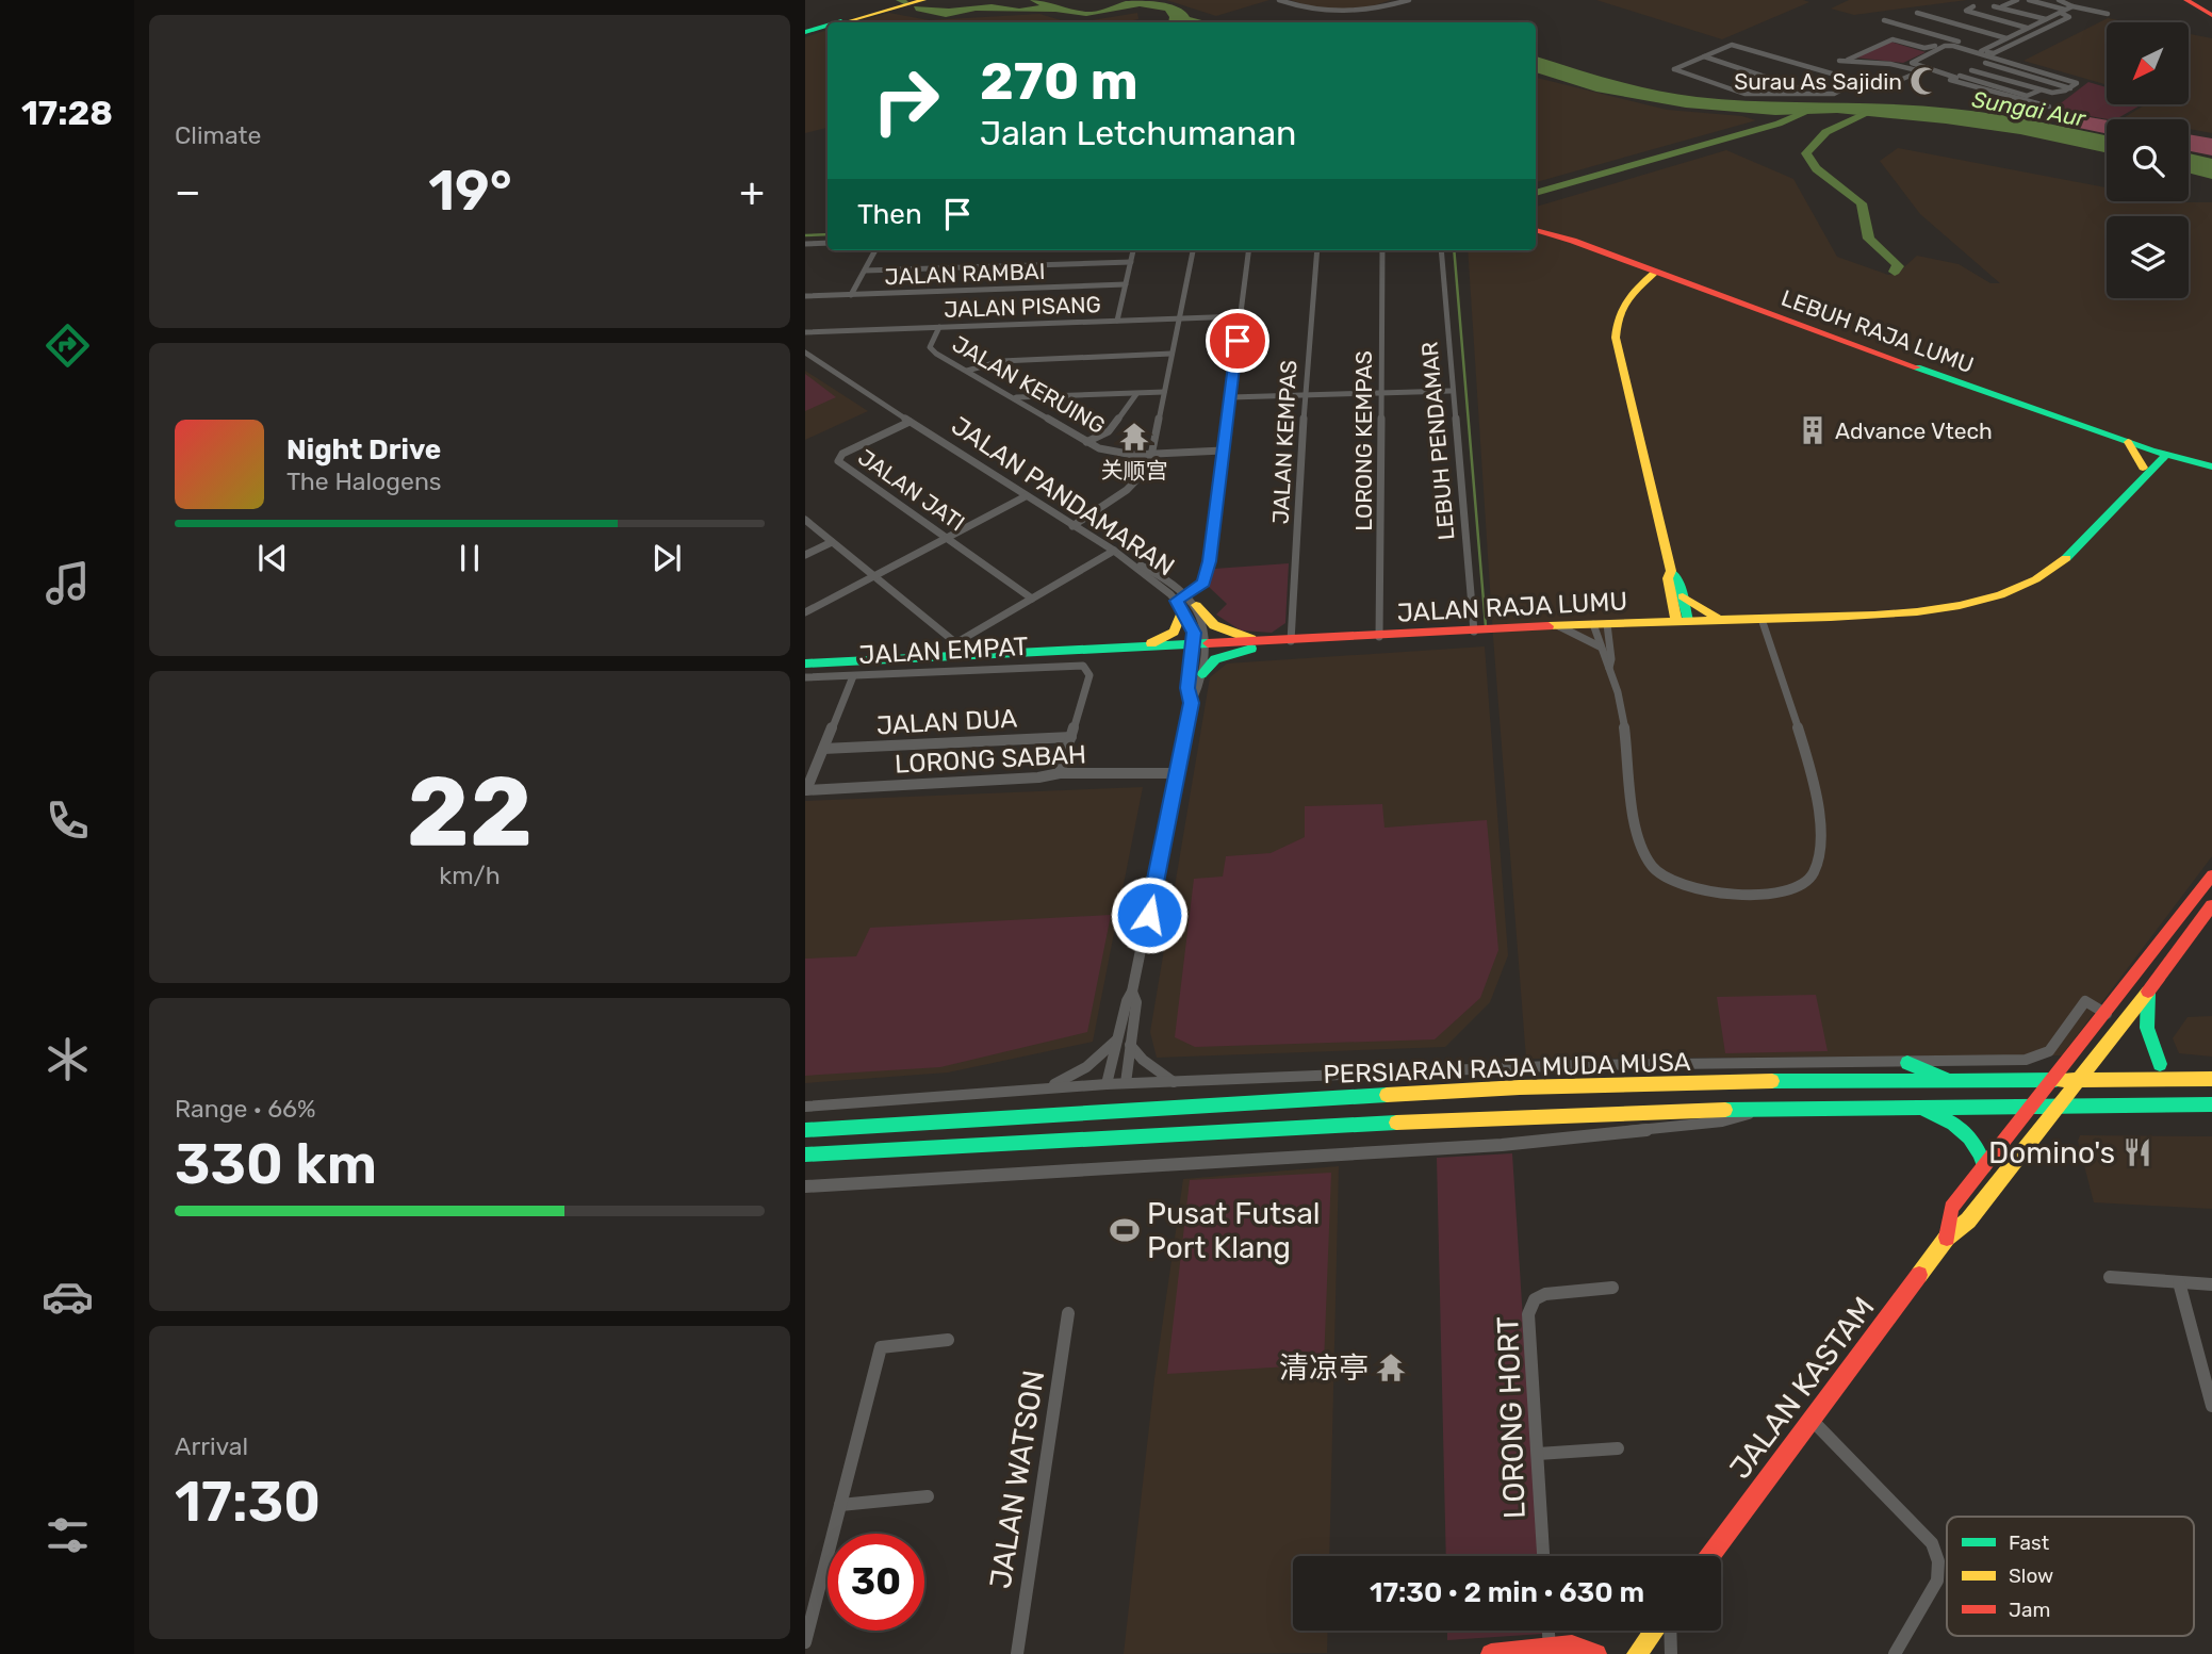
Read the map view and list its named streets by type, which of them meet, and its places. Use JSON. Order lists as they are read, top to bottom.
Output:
{
  "streets": {
    "street": [
      "JALAN RAMBAI",
      "JALAN PISANG",
      "LEBUH RAJA LUMU",
      "JALAN KERUING",
      "LORONG KEMPAS",
      "LEBUH PENDAMAR",
      "JALAN KEMPAS",
      "JALAN JATI",
      "JALAN PANDAMARAN",
      "JALAN RAJA LUMU",
      "JALAN EMPAT",
      "JALAN DUA",
      "LORONG SABAH",
      "PERSIARAN RAJA MUDA MUSA",
      "JALAN KASTAM",
      "LORONG HORT",
      "JALAN WATSON"
    ]
  },
  "crossings": [
    ["JALAN PISANG", "JALAN KERUING"],
    ["LEBUH RAJA LUMU", "JALAN RAJA LUMU"],
    ["LORONG KEMPAS", "JALAN RAJA LUMU"],
    ["LEBUH PENDAMAR", "JALAN RAJA LUMU"],
    ["JALAN KEMPAS", "JALAN RAJA LUMU"],
    ["JALAN JATI", "JALAN PANDAMARAN"],
    ["JALAN PANDAMARAN", "JALAN RAJA LUMU"],
    ["JALAN PANDAMARAN", "LORONG SABAH"],
    ["PERSIARAN RAJA MUDA MUSA", "JALAN KASTAM"]
  ],
  "water": ["Sungai Aur"],
  "places": {
    "mosque": ["Surau As Sajidin"],
    "building": ["Advance Vtech"],
    "temple": ["关顺宫", "清凉亭"],
    "restaurant": ["Domino's"],
    "sports": ["Pusat Futsal Port Klang"]
  },
  "legend": ["Fast", "Slow", "Jam"],
  "north": "bottom left",
  "page": {
    "tabs": "17:28",
    "tile": [
      "Climate",
      ["22", "km/h"],
      ["Range · 66%", "330 km"],
      ["Arrival", "17:30"]
    ],
    "turn": ["270 m", "Jalan Letchumanan"],
    "heat": ["−", "19°", "+"],
    "then": "Then",
    "song": ["Night Drive", "The Halogens"],
    "limit": "30",
    "trip": "17:30 · 2 min · 630 m"
  }
}
